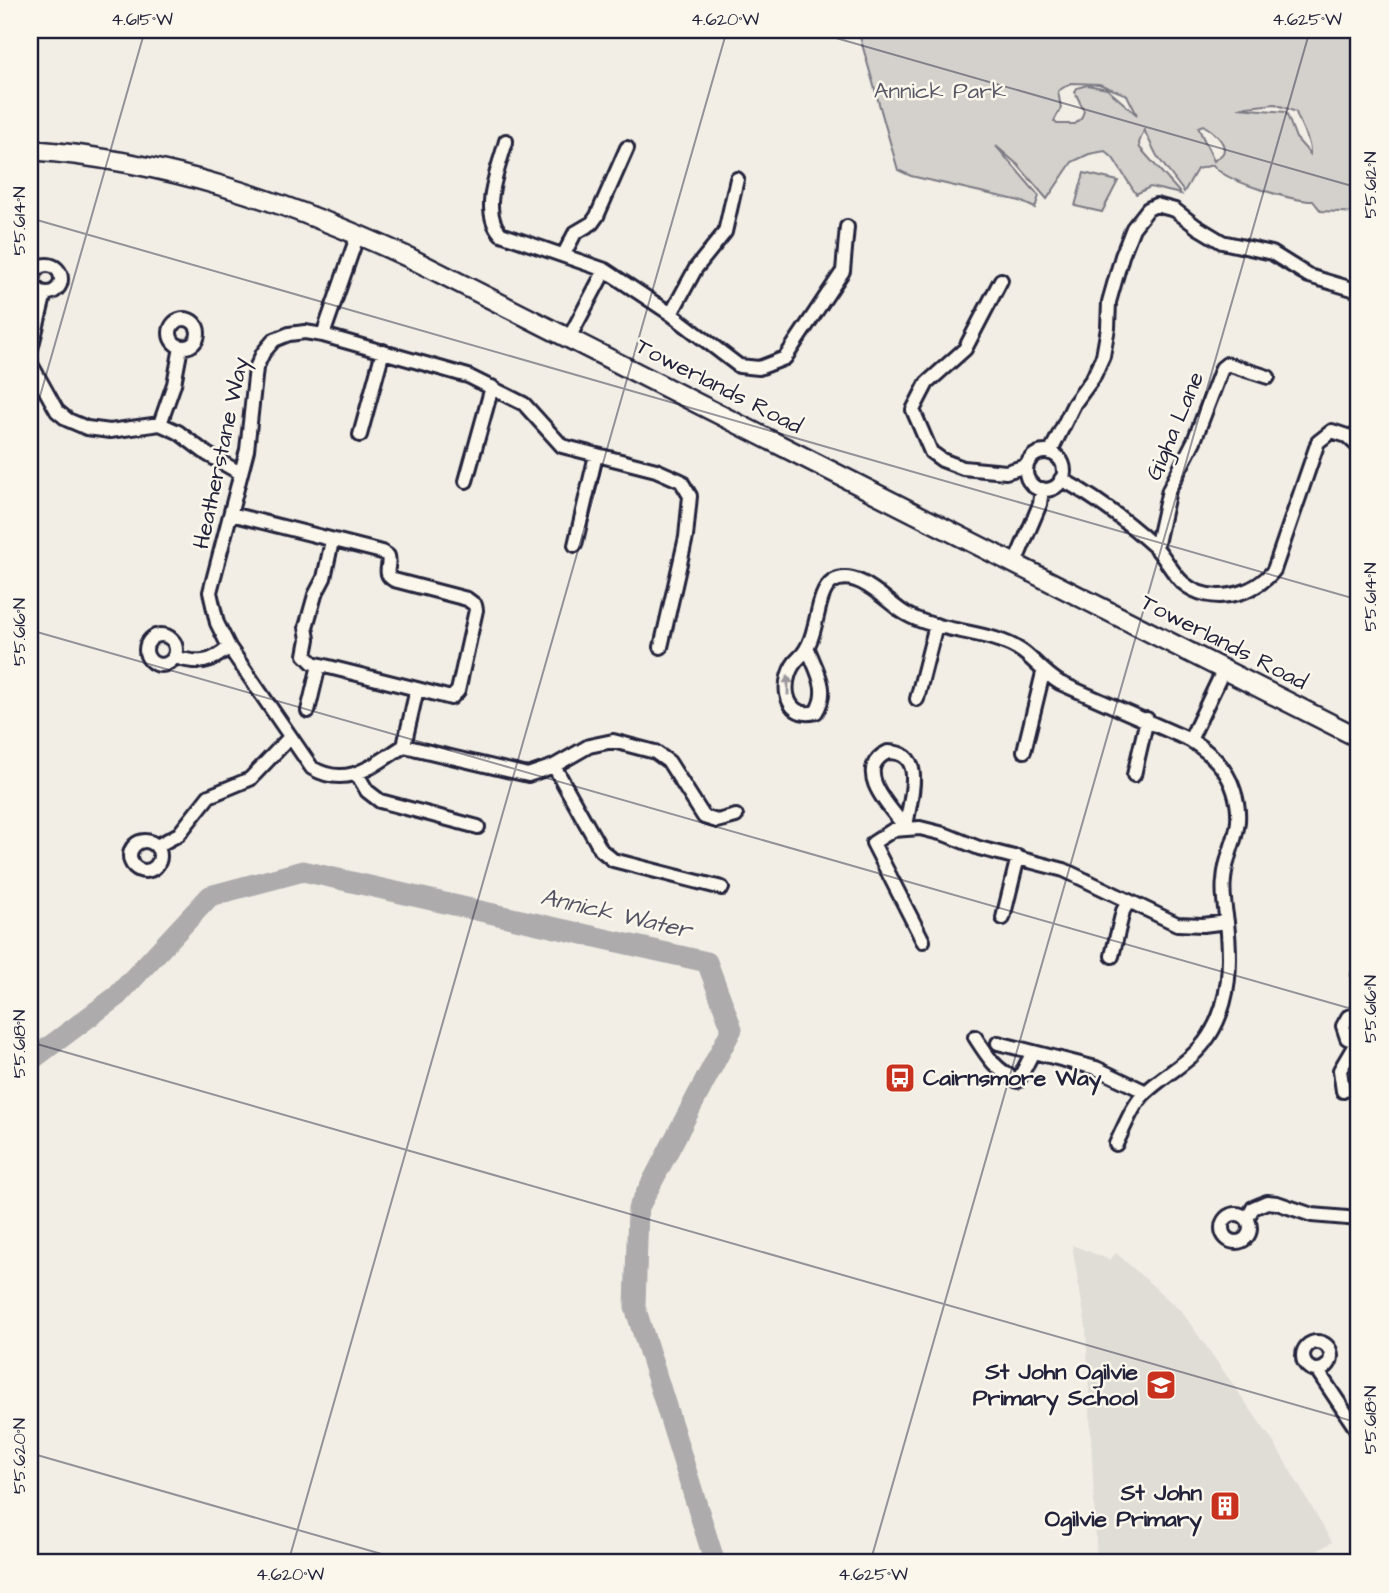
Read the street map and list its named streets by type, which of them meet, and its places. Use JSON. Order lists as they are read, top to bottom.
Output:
{
  "streets": {
    "street": ["Towerlands Road", "Gigha Lane", "Heatherstane Way"]
  },
  "water": ["Annick Water"],
  "parks": ["Annick Park"],
  "places": {
    "bus stop": ["Cairnsmore Way"],
    "school or university": ["St John Ogilvie Primary School"],
    "building": ["St John Ogilvie Primary"]
  },
  "coordinates": [
    "4.615°W",
    "4.620°W",
    "4.625°W",
    "55.612°N",
    "55.614°N",
    "55.616°N",
    "55.618°N",
    "55.620°N"
  ]
}
